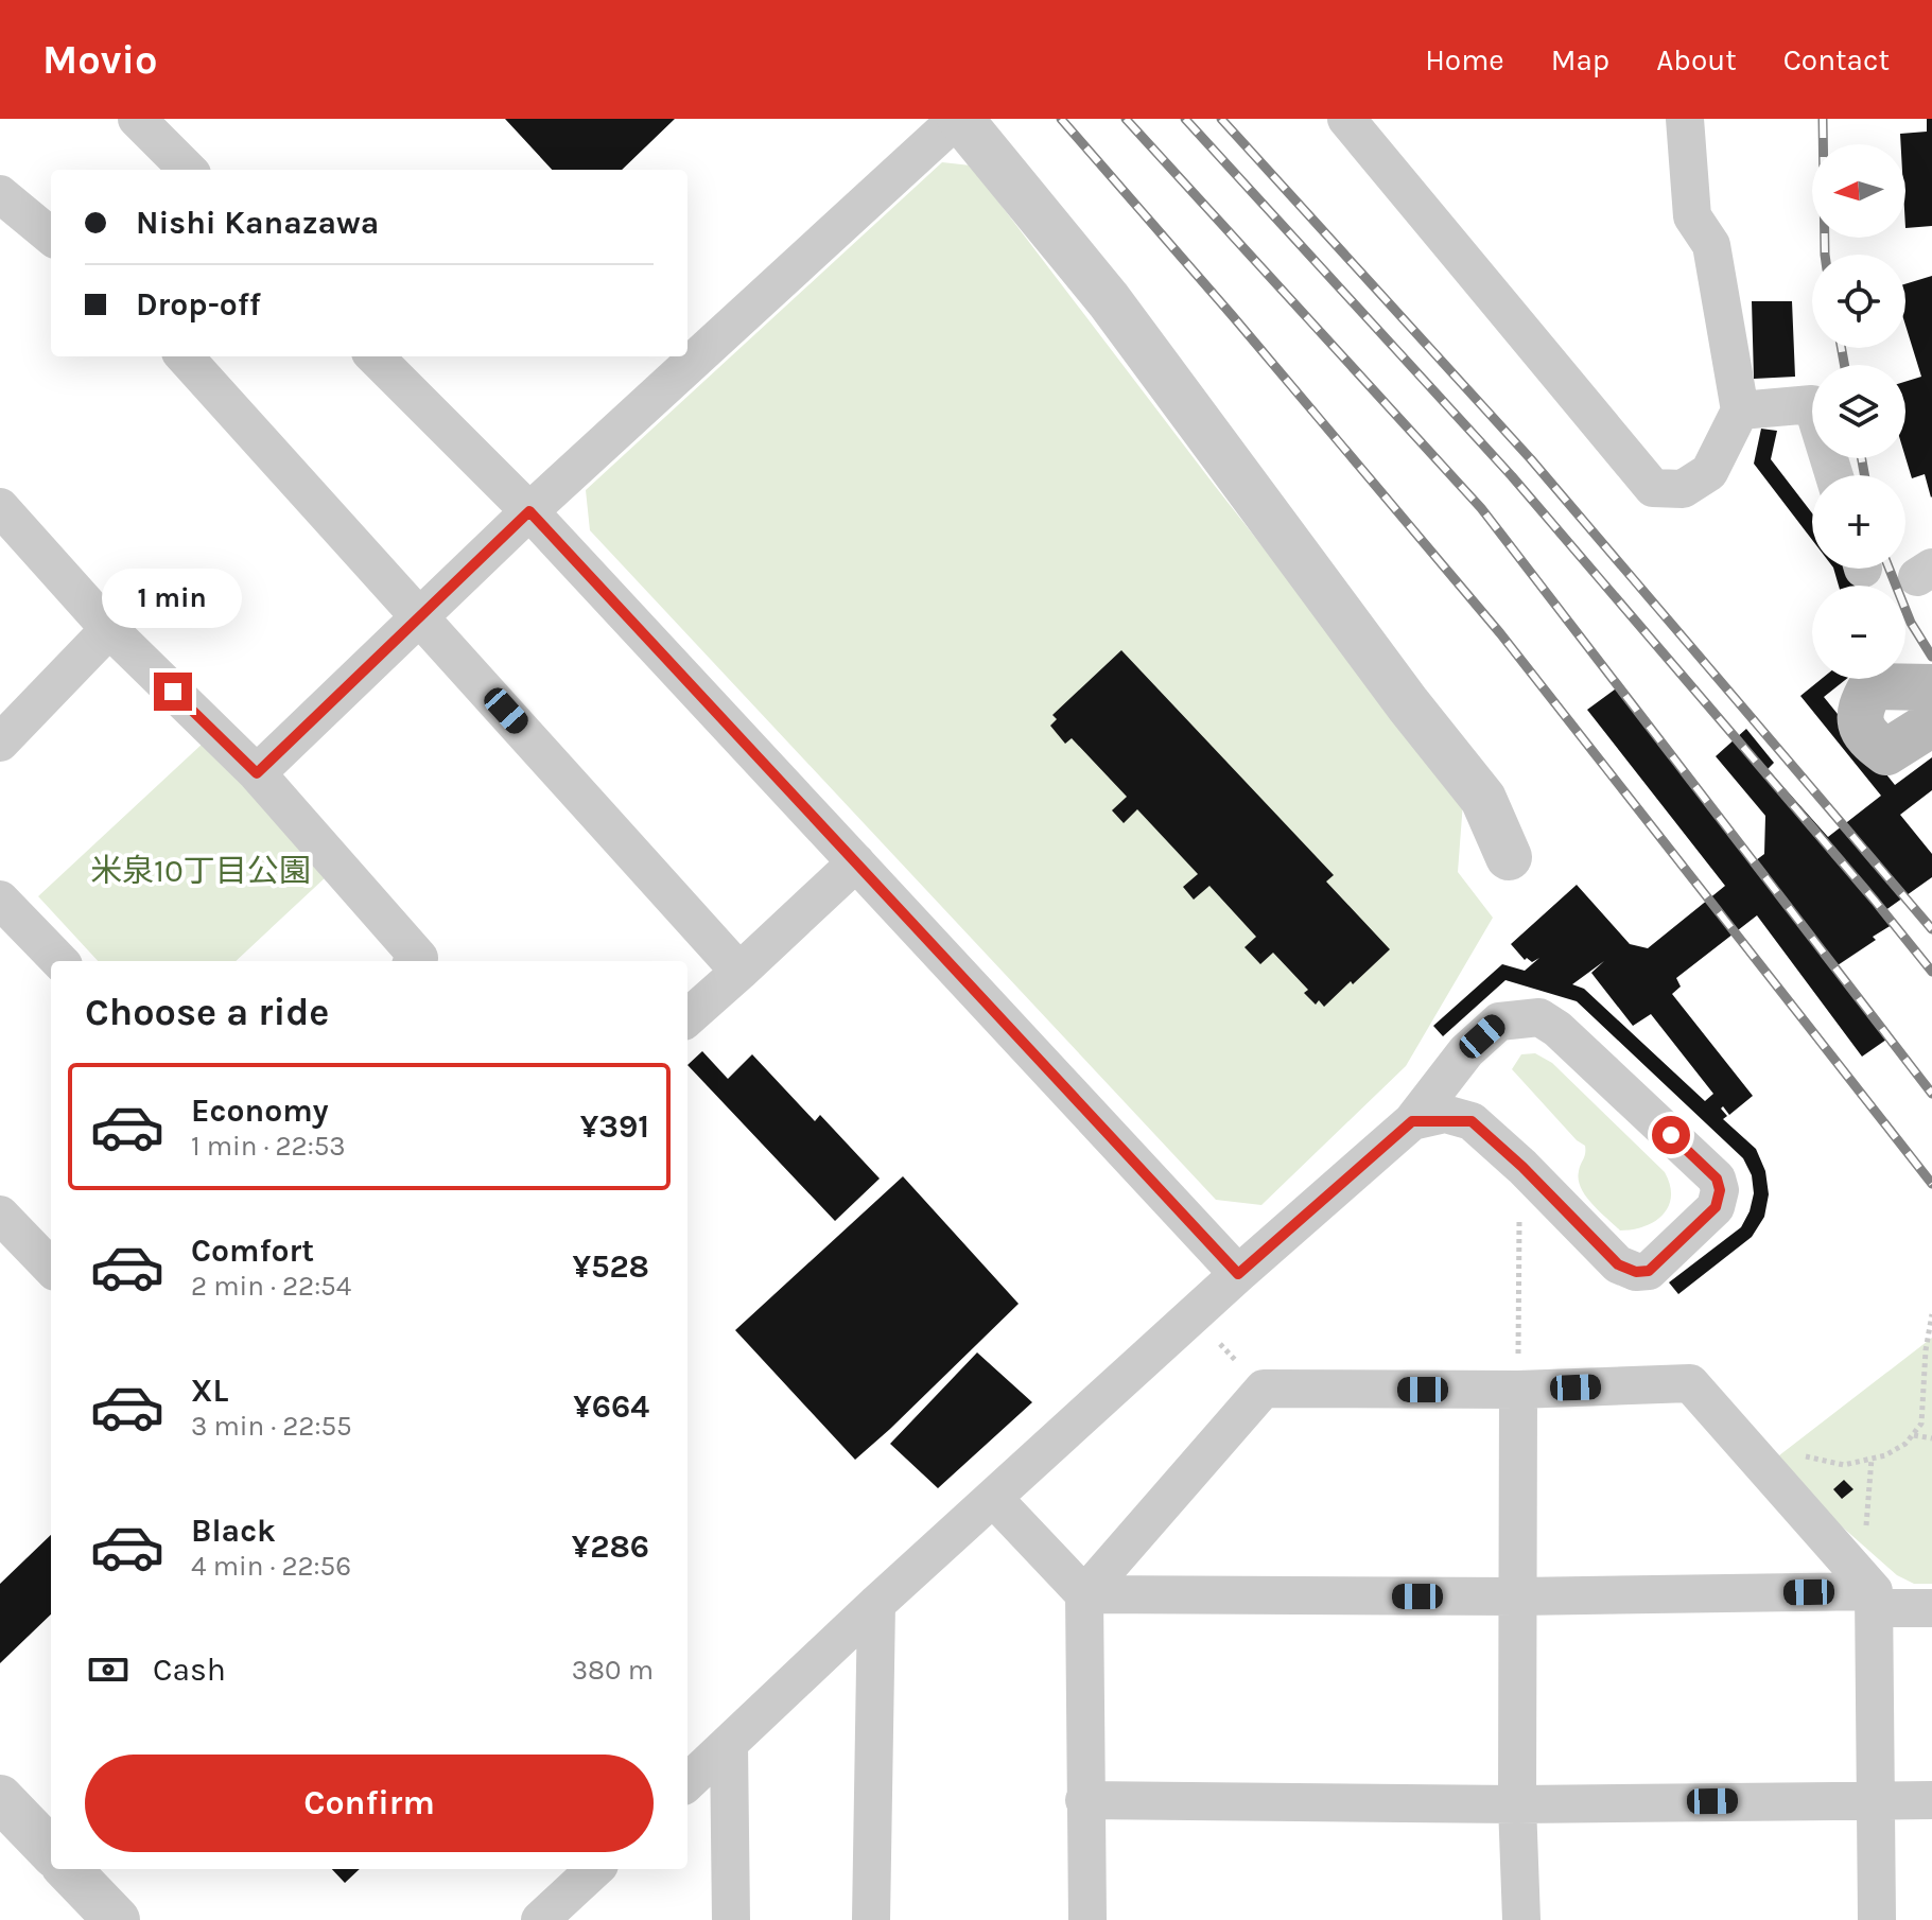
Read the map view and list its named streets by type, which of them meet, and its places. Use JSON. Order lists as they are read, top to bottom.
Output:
{
  "parks": ["米泉10丁目公園"],
  "north": "left",
  "page": {
    "header": "Movio",
    "nav": [
      "Home",
      "Map",
      "About",
      "Contact"
    ],
    "map_buttons": ["+", "−"],
    "banner": ["Nishi Kanazawa", "Drop-off"],
    "bubble": "1 min",
    "heading": "Choose a ride",
    "list": [
      {
        "name": "Economy",
        "note": "1 min · 22:53",
        "value": "¥391"
      },
      {
        "name": "Comfort",
        "note": "2 min · 22:54",
        "value": "¥528"
      },
      {
        "name": "XL",
        "note": "3 min · 22:55",
        "value": "¥664"
      },
      {
        "name": "Black",
        "note": "4 min · 22:56",
        "value": "¥286"
      }
    ],
    "pay": ["Cash", "380 m"],
    "buttons": "Confirm"
  }
}
